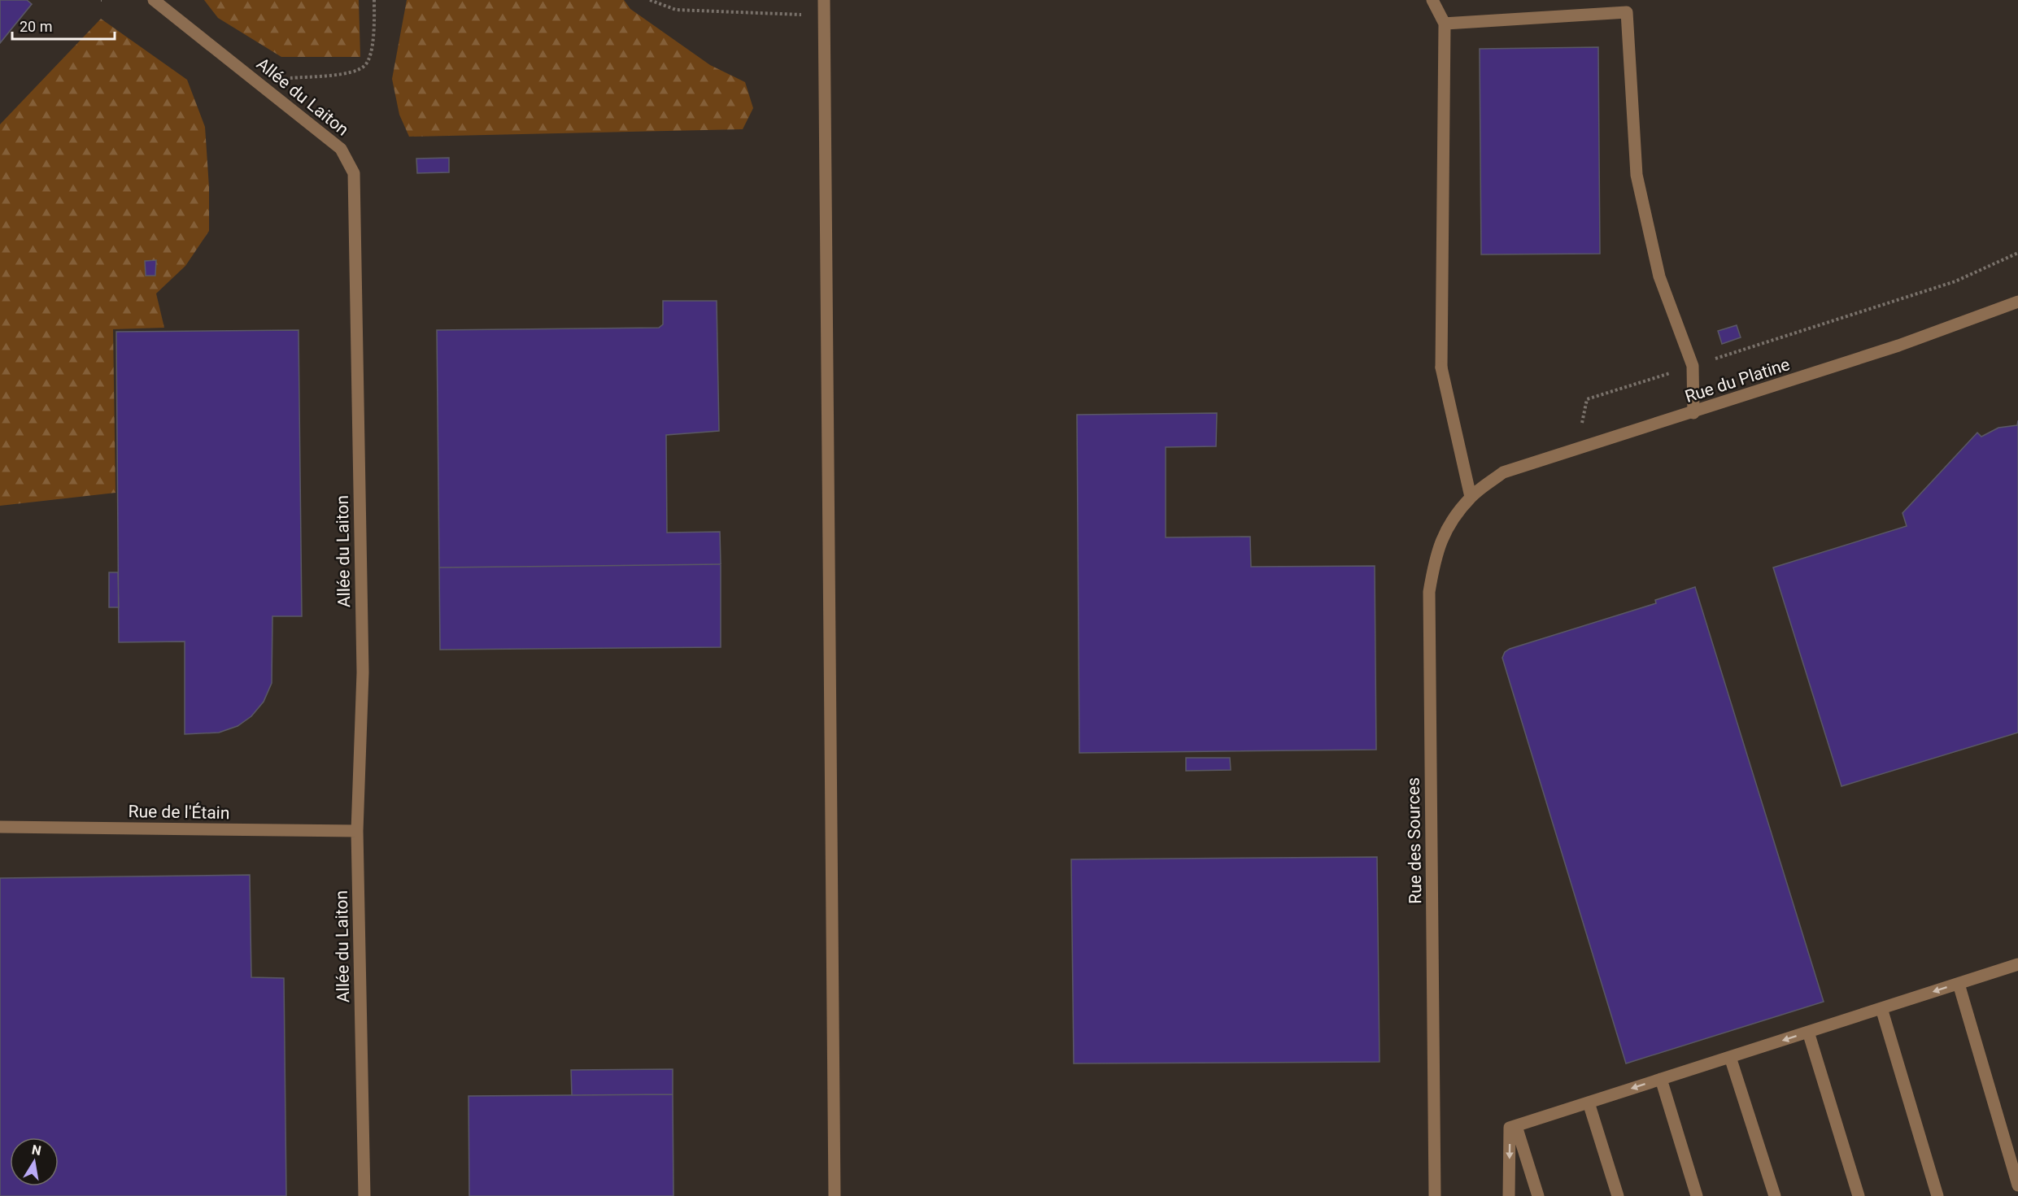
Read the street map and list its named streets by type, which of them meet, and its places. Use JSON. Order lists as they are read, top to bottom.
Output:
{
  "streets": {
    "street": [
      "Allée du Laiton",
      "Rue du Platine",
      "Rue de l'Étain",
      "Rue des Sources"
    ]
  },
  "crossings": [
    ["Allée du Laiton", "Rue de l'Étain"],
    ["Rue du Platine", "Rue des Sources"]
  ],
  "scale_bar": "20 m",
  "north": "top"
}
